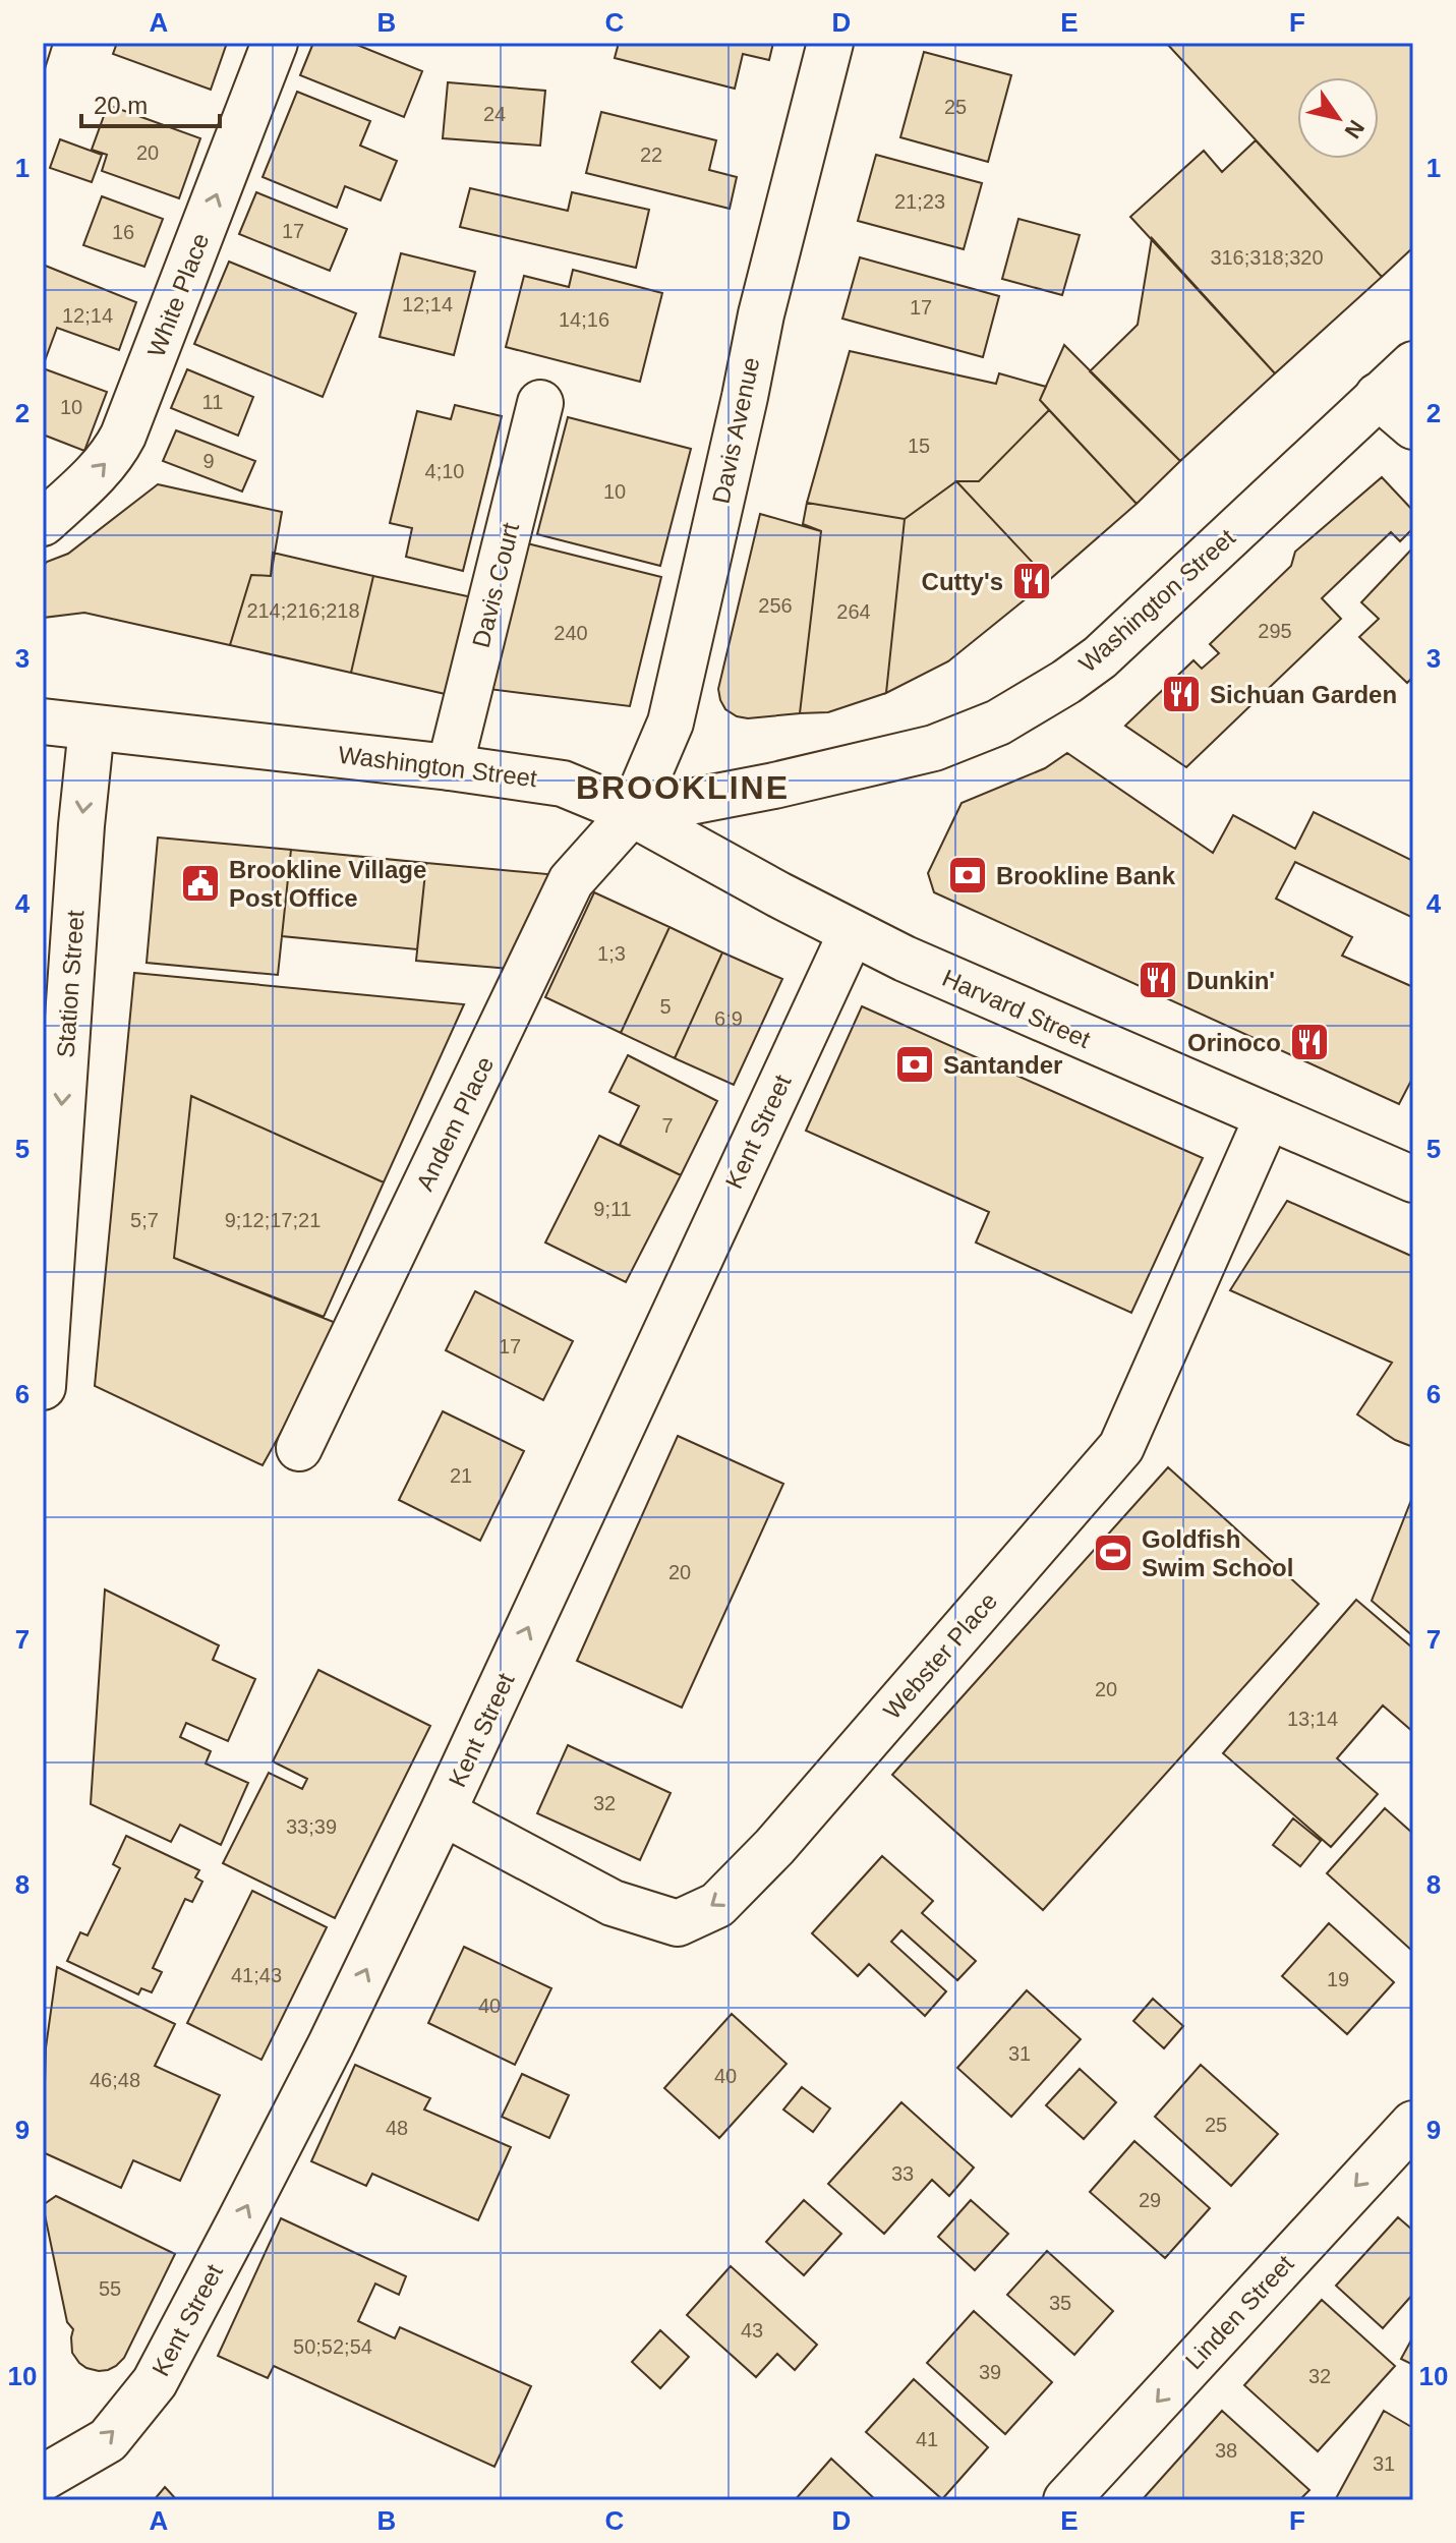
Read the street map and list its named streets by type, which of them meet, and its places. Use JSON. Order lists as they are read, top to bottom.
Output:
{
  "streets": {
    "street": [
      "White Place",
      "Davis Avenue",
      "Davis Court",
      "Washington Street",
      "Station Street",
      "Harvard Street",
      "Andem Place",
      "Kent Street",
      "Webster Place",
      "Linden Street"
    ]
  },
  "crossings": [
    ["Davis Avenue", "Washington Street"],
    ["Davis Avenue", "Harvard Street"],
    ["Davis Avenue", "Andem Place"],
    ["Davis Court", "Washington Street"],
    ["Washington Street", "Station Street"],
    ["Washington Street", "Harvard Street"],
    ["Washington Street", "Andem Place"],
    ["Harvard Street", "Andem Place"],
    ["Harvard Street", "Kent Street"],
    ["Harvard Street", "Webster Place"],
    ["Kent Street", "Webster Place"]
  ],
  "one_way": [
    "White Place",
    "Station Street",
    "Kent Street",
    "Webster Place",
    "Linden Street"
  ],
  "districts": ["BROOKLINE"],
  "places": {
    "restaurant": [
      "Cutty's",
      "Sichuan Garden",
      "Dunkin'",
      "Orinoco"
    ],
    "bank": ["Brookline Bank", "Santander"],
    "public building": ["Brookline Village Post Office"],
    "sports": ["Goldfish Swim School"]
  },
  "house_numbers": [
    "25",
    "24",
    "20",
    "22",
    "21;23",
    "17",
    "16",
    "316;318;320",
    "12;14",
    "17",
    "12;14",
    "14;16",
    "11",
    "10",
    "15",
    "9",
    "4;10",
    "10",
    "256",
    "214;216;218",
    "264",
    "295",
    "240",
    "1;3",
    "5",
    "6;9",
    "7",
    "9;11",
    "5;7",
    "9;12;17;21",
    "17",
    "21",
    "20",
    "20",
    "13;14",
    "32",
    "33;39",
    "41;43",
    "19",
    "40",
    "31",
    "40",
    "46;48",
    "25",
    "48",
    "33",
    "29",
    "55",
    "35",
    "43",
    "50;52;54",
    "39",
    "32",
    "41",
    "38",
    "31"
  ],
  "scale_bar": "20 m",
  "north": "bottom right",
  "grid": {
    "columns": [
      "A",
      "B",
      "C",
      "D",
      "E",
      "F"
    ],
    "rows": [
      "1",
      "2",
      "3",
      "4",
      "5",
      "6",
      "7",
      "8",
      "9",
      "10"
    ]
  }
}
